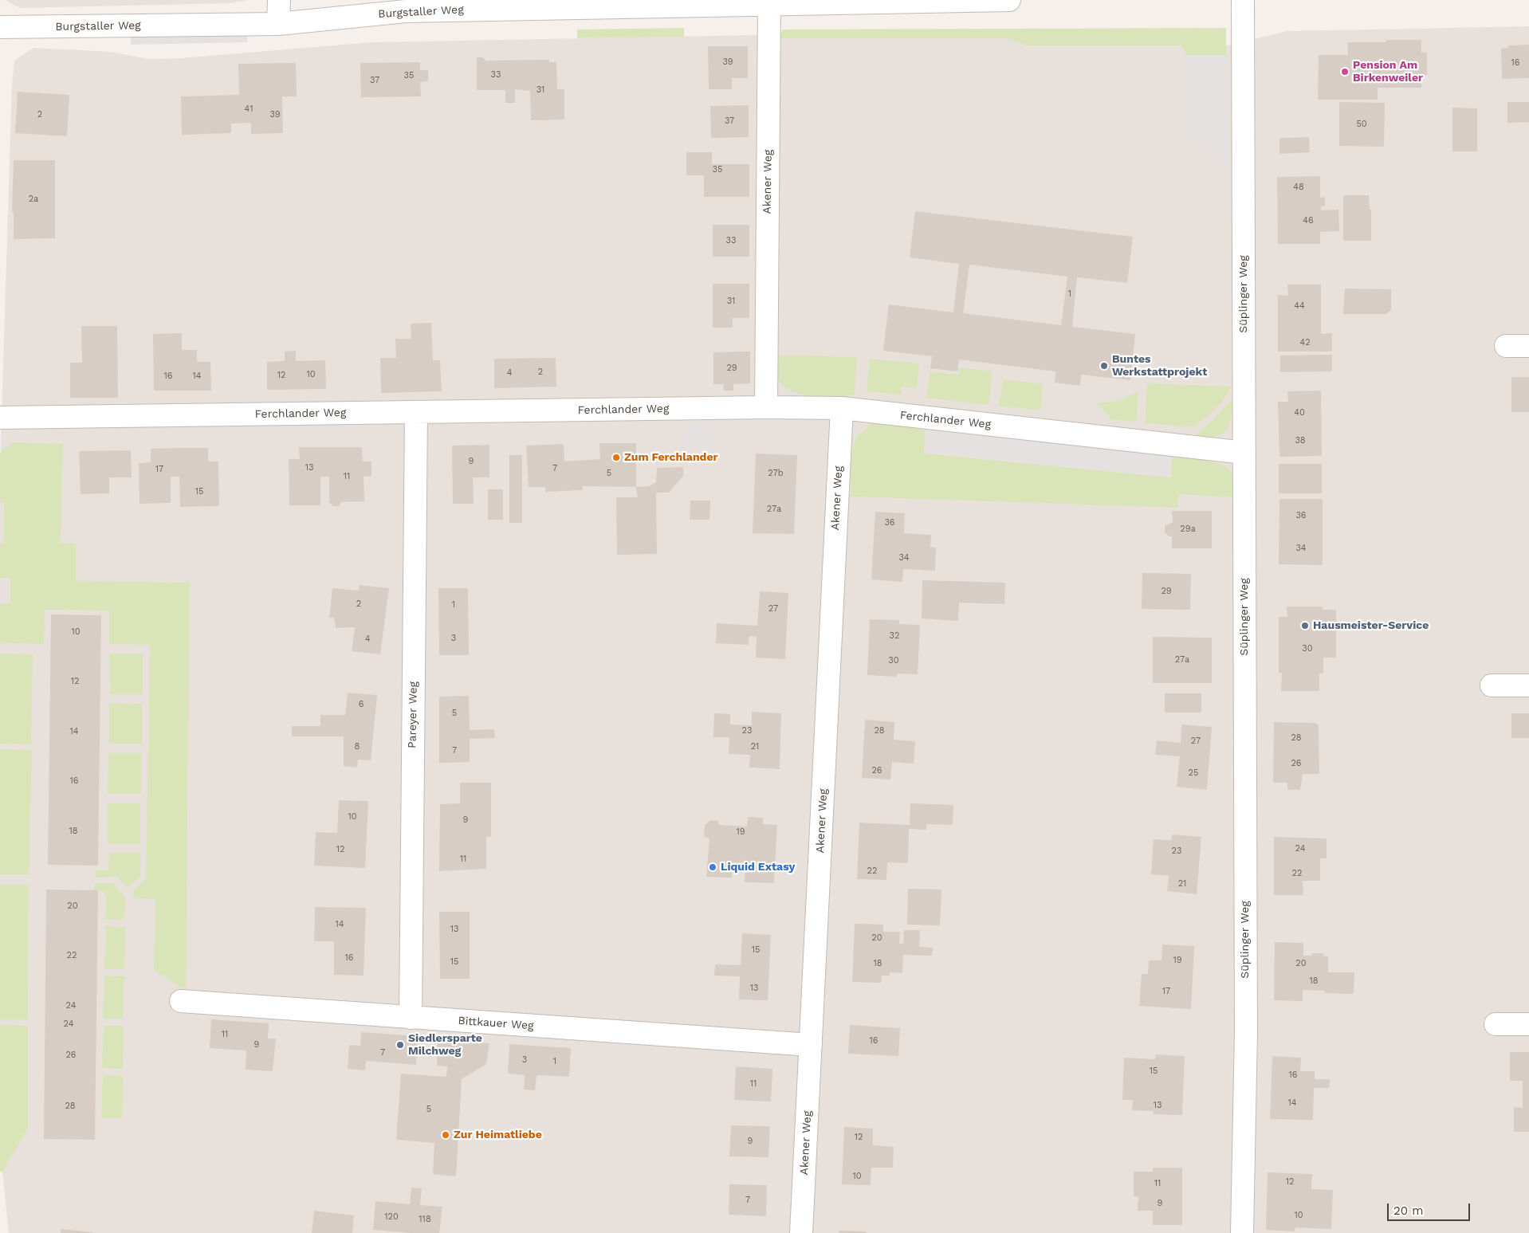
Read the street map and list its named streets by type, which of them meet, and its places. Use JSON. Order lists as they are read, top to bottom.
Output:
{
  "streets": {
    "street": [
      "Burgstaller Weg",
      "Akener Weg",
      "Süplinger Weg",
      "Ferchlander Weg",
      "Pareyer Weg",
      "Bittkauer Weg"
    ]
  },
  "crossings": [
    ["Burgstaller Weg", "Akener Weg"],
    ["Akener Weg", "Ferchlander Weg"],
    ["Akener Weg", "Bittkauer Weg"],
    ["Süplinger Weg", "Ferchlander Weg"],
    ["Ferchlander Weg", "Pareyer Weg"],
    ["Pareyer Weg", "Bittkauer Weg"]
  ],
  "places": [
    "Pension Am Birkenweiler",
    "Buntes Werkstattprojekt",
    "Zum Ferchlander",
    "Hausmeister-Service",
    "Liquid Extasy",
    "Siedlersparte Milchweg",
    "Zur Heimatliebe"
  ],
  "house_numbers": [
    "39",
    "16",
    "33",
    "35",
    "37",
    "31",
    "41",
    "2",
    "39",
    "37",
    "50",
    "35",
    "48",
    "2a",
    "46",
    "33",
    "1",
    "31",
    "44",
    "42",
    "29",
    "2",
    "4",
    "10",
    "12",
    "16",
    "14",
    "40",
    "38",
    "9",
    "13",
    "7",
    "17",
    "5",
    "27b",
    "11",
    "15",
    "27a",
    "36",
    "36",
    "29a",
    "34",
    "34",
    "29",
    "2",
    "1",
    "27",
    "10",
    "32",
    "3",
    "4",
    "30",
    "27a",
    "30",
    "12",
    "6",
    "5",
    "23",
    "28",
    "14",
    "28",
    "27",
    "8",
    "21",
    "7",
    "26",
    "26",
    "25",
    "16",
    "10",
    "9",
    "18",
    "19",
    "24",
    "12",
    "23",
    "11",
    "22",
    "22",
    "21",
    "20",
    "14",
    "13",
    "20",
    "15",
    "22",
    "16",
    "19",
    "15",
    "18",
    "20",
    "18",
    "13",
    "17",
    "24",
    "24",
    "11",
    "16",
    "9",
    "7",
    "26",
    "3",
    "1",
    "15",
    "16",
    "11",
    "14",
    "13",
    "28",
    "5",
    "12",
    "9",
    "10",
    "12",
    "11",
    "7",
    "9",
    "10",
    "120",
    "118"
  ],
  "scale_bar": "20 m"
}
